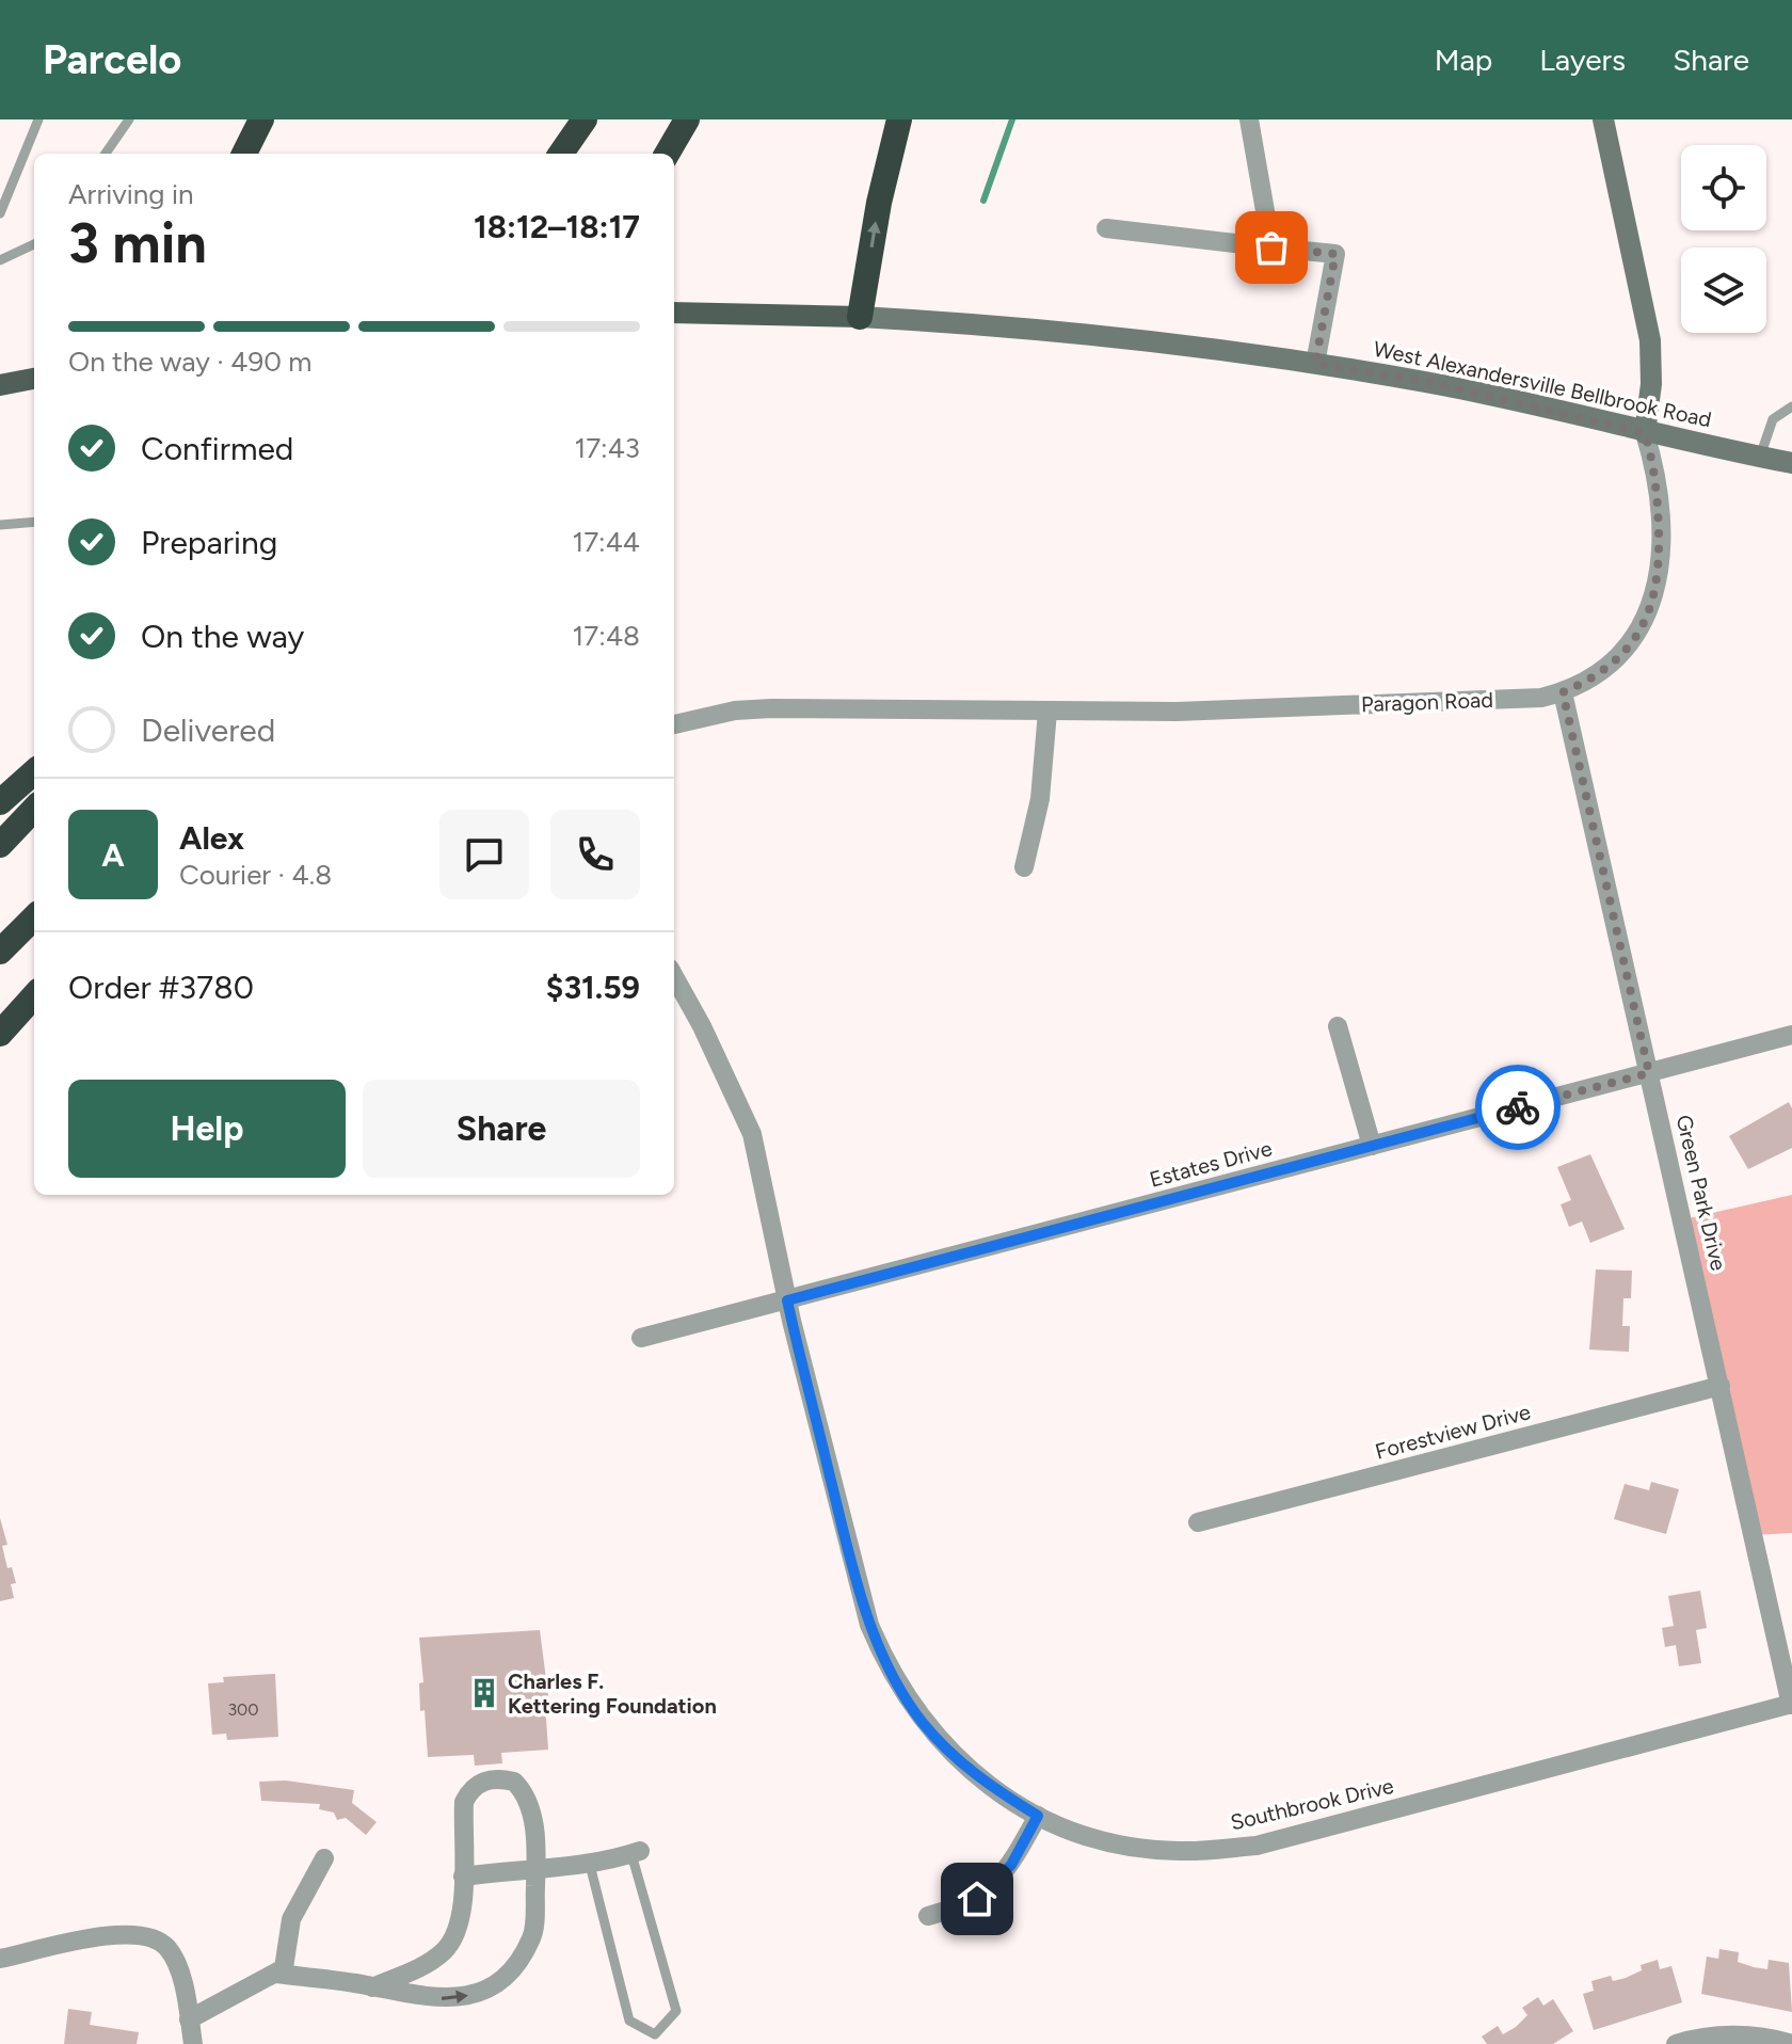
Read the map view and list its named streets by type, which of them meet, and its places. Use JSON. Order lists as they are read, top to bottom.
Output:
{
  "streets": {
    "main road": ["West Alexandersville Bellbrook Road", "Paragon Road"],
    "street": [
      "Estates Drive",
      "Green Park Drive",
      "Forestview Drive",
      "Southbrook Drive"
    ]
  },
  "crossings": [
    ["West Alexandersville Bellbrook Road", "Paragon Road"],
    ["Paragon Road", "Green Park Drive"],
    ["Estates Drive", "Green Park Drive"],
    ["Estates Drive", "Southbrook Drive"],
    ["Green Park Drive", "Forestview Drive"],
    ["Green Park Drive", "Southbrook Drive"]
  ],
  "places": {
    "building": ["Charles F. Kettering Foundation"]
  },
  "house_numbers": ["300"],
  "page": {
    "header": "Parcelo",
    "nav": ["Map", "Layers", "Share"],
    "heading": ["3 min", "Arriving in", "18:12–18:17"],
    "panel": [
      "Alex",
      "Courier · 4.8",
      "Order #3780",
      "$31.59"
    ],
    "bar": "On the way · 490 m",
    "list": [
      ["Confirmed", "17:43"],
      ["Preparing", "17:44"],
      ["On the way", "17:48"],
      "Delivered"
    ],
    "round": "A",
    "buttons": ["Help", "Share"]
  }
}
